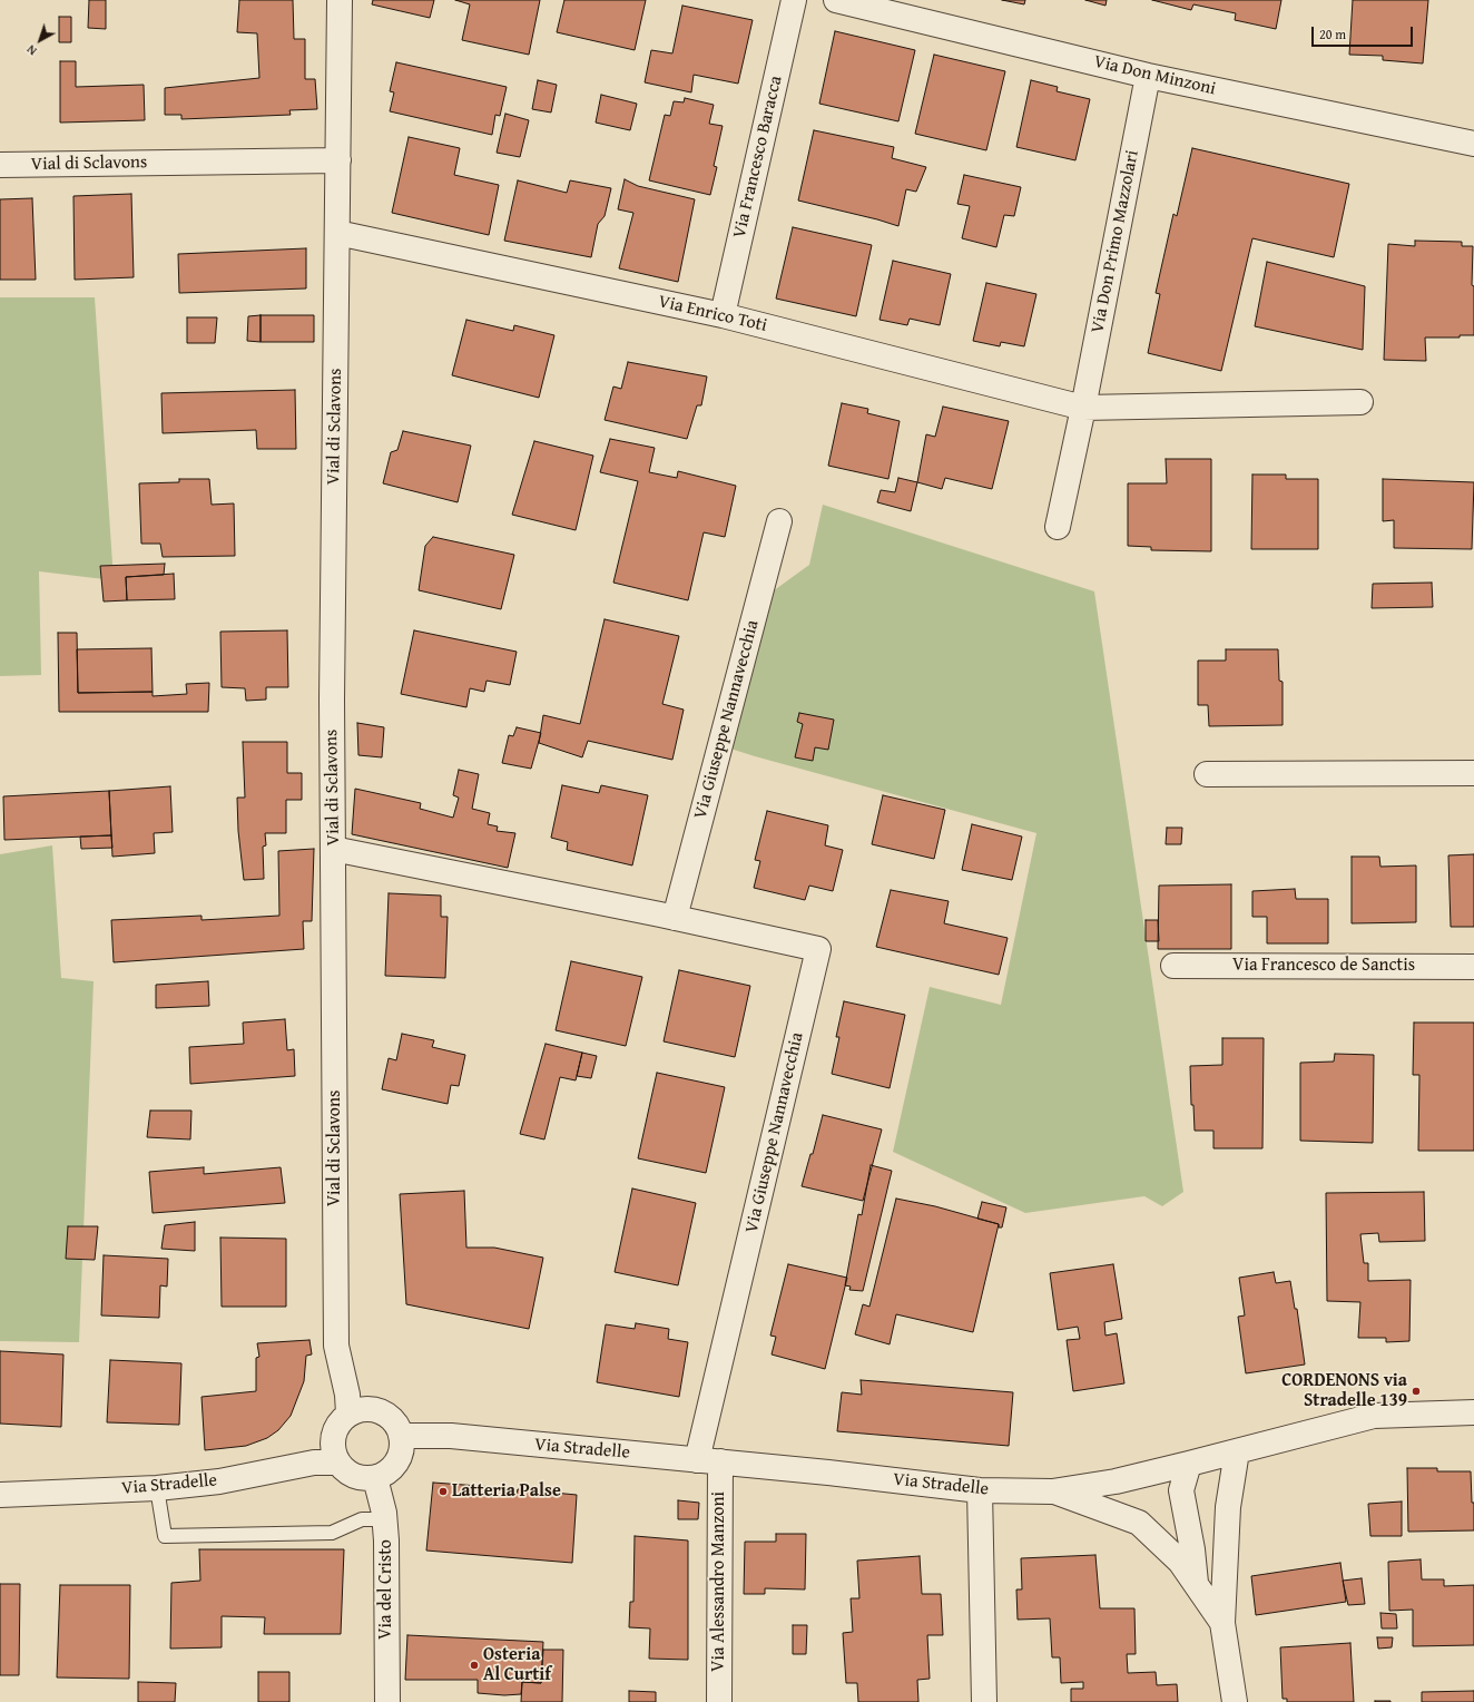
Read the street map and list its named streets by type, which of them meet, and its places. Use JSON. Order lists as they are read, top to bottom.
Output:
{
  "streets": {
    "street": [
      "Via Don Minzoni",
      "Via Francesco Baracca",
      "Vial di Sclavons",
      "Via Don Primo Mazzolari",
      "Via Enrico Toti",
      "Via Giuseppe Nannavecchia",
      "Via Francesco de Sanctis",
      "Via Stradelle",
      "Via Alessandro Manzoni",
      "Via del Cristo"
    ]
  },
  "crossings": [
    ["Via Don Minzoni", "Via Don Primo Mazzolari"],
    ["Via Francesco Baracca", "Via Enrico Toti"],
    ["Vial di Sclavons", "Via Enrico Toti"],
    ["Vial di Sclavons", "Via Giuseppe Nannavecchia"],
    ["Vial di Sclavons", "Via Stradelle"],
    ["Vial di Sclavons", "Via del Cristo"],
    ["Via Don Primo Mazzolari", "Via Enrico Toti"],
    ["Via Giuseppe Nannavecchia", "Via Stradelle"],
    ["Via Giuseppe Nannavecchia", "Via Alessandro Manzoni"],
    ["Via Stradelle", "Via Alessandro Manzoni"],
    ["Via Stradelle", "Via del Cristo"]
  ],
  "places": ["CORDENONS via Stradelle 139", "Latteria Palse", "Osteria Al Curtif"],
  "scale_bar": "20 m",
  "north": "bottom left"
}
